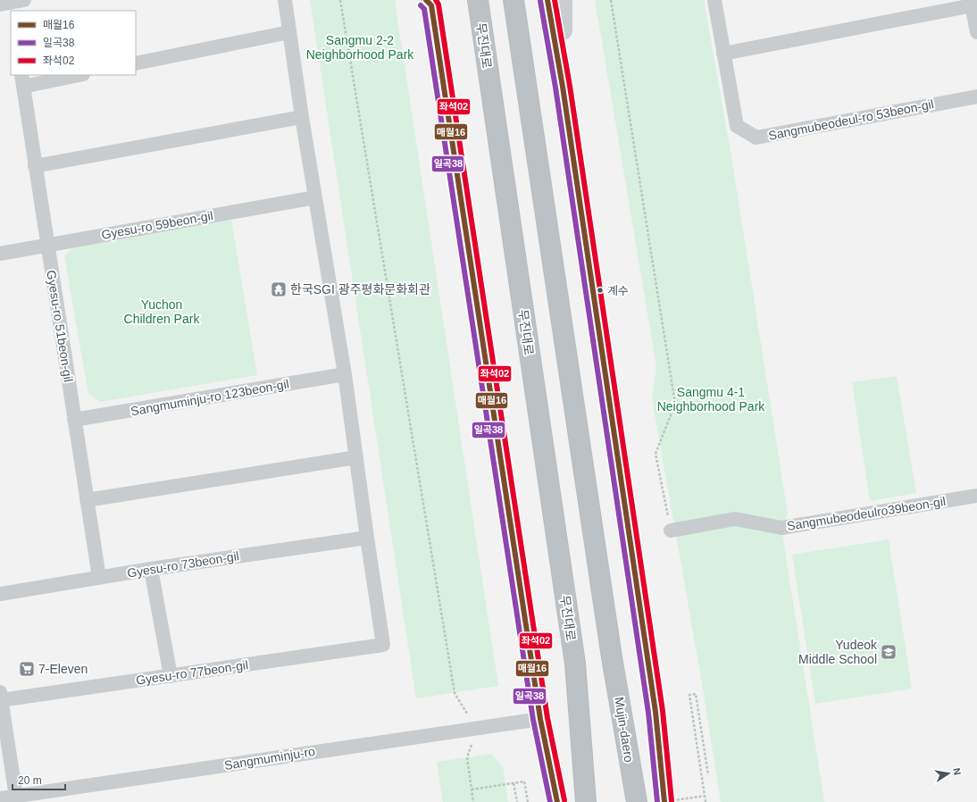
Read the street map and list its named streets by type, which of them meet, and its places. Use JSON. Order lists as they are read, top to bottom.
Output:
{
  "streets": {
    "highway": ["무진대로", "Mujin-daero"],
    "street": [
      "Sangmubeodeul-ro 53beon-gil",
      "Gyesu-ro 59beon-gil",
      "Gyesu-ro 51beon-gil",
      "Sangmuminju-ro 123beon-gil",
      "Sangmubeodeulro39beon-gil",
      "Gyesu-ro 73beon-gil",
      "Gyesu-ro 77beon-gil",
      "Sangmuminju-ro"
    ]
  },
  "crossings": [
    ["Gyesu-ro 59beon-gil", "Gyesu-ro 51beon-gil"],
    ["Gyesu-ro 51beon-gil", "Sangmuminju-ro 123beon-gil"],
    ["Gyesu-ro 51beon-gil", "Gyesu-ro 73beon-gil"],
    ["Gyesu-ro 73beon-gil", "Gyesu-ro 77beon-gil"]
  ],
  "parks": ["Sangmu 2-2 Neighborhood Park", "Yuchon Children Park", "Sangmu 4-1 Neighborhood Park"],
  "places": {
    "temple": ["한국SGI 광주평화문화회관"],
    "other": ["계수"],
    "school or university": ["Yudeok Middle School"],
    "supermarket": ["7-Eleven"]
  },
  "lines": ["transit line 매월16", "transit line 좌석02", "transit line 일곡38"],
  "legend": ["매월16", "일곡38", "좌석02"],
  "scale_bar": "20 m",
  "north": "right"
}
